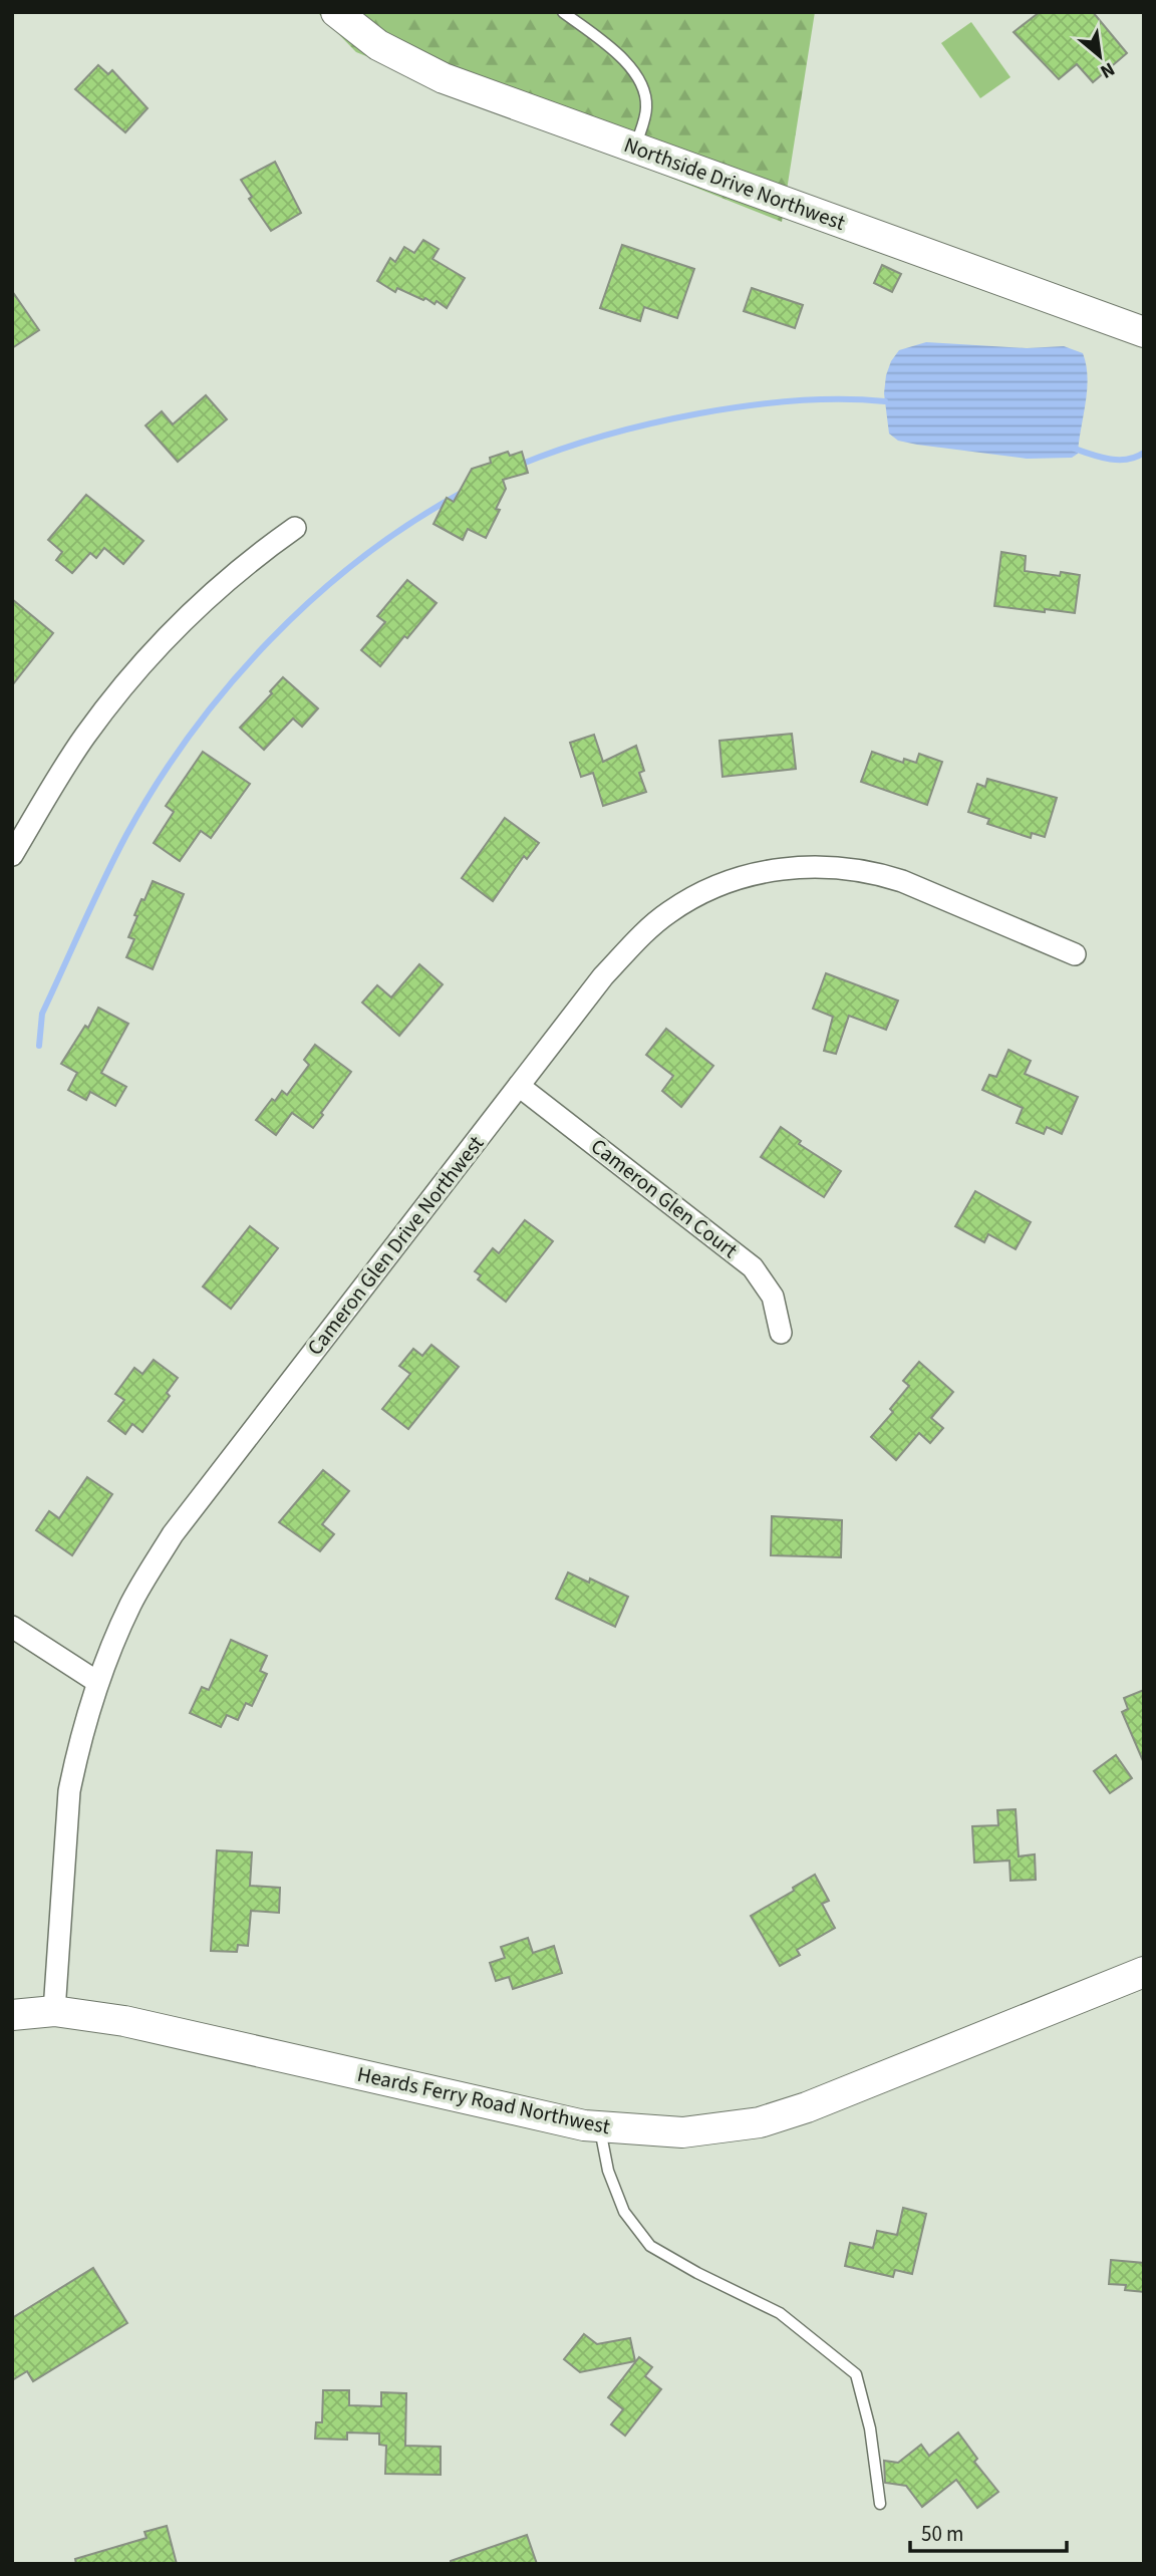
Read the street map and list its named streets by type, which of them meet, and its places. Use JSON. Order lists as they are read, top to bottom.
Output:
{
  "streets": {
    "street": [
      "Northside Drive Northwest",
      "Cameron Glen Court",
      "Cameron Glen Drive Northwest",
      "Heards Ferry Road Northwest"
    ]
  },
  "crossings": [
    ["Cameron Glen Court", "Cameron Glen Drive Northwest"],
    ["Cameron Glen Drive Northwest", "Heards Ferry Road Northwest"]
  ],
  "scale_bar": "50 m",
  "north": "bottom right"
}
